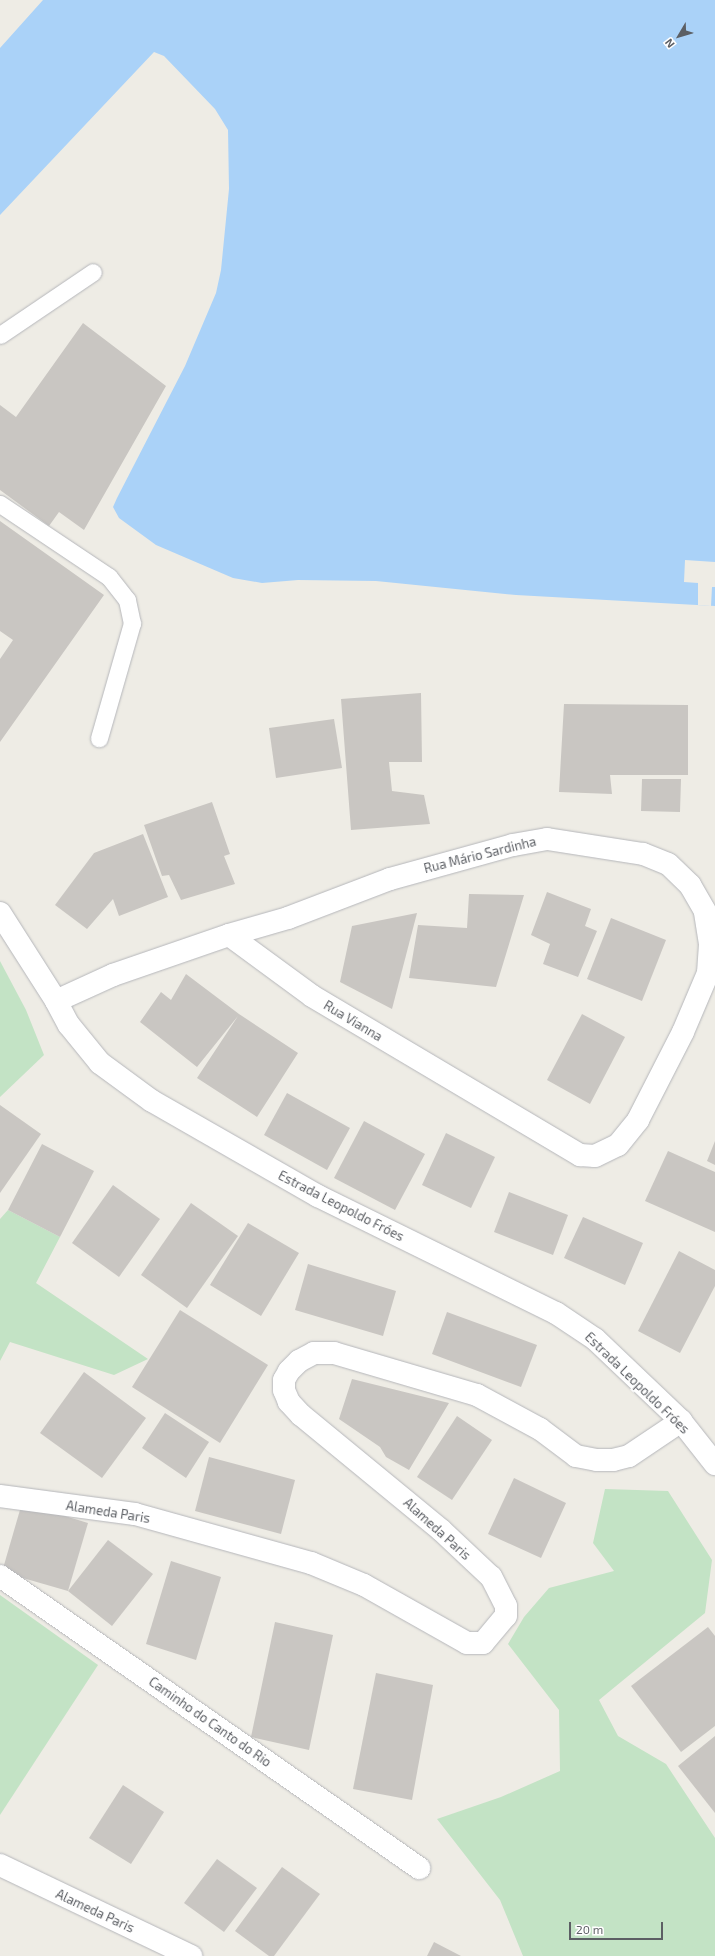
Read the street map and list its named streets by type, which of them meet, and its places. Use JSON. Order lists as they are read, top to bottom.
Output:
{
  "streets": {
    "street": [
      "Rua Mário Sardinha",
      "Rua Vianna",
      "Estrada Leopoldo Fróes",
      "Alameda Paris",
      "Caminho do Canto do Rio"
    ]
  },
  "crossings": [
    ["Rua Mário Sardinha", "Rua Vianna"],
    ["Estrada Leopoldo Fróes", "Alameda Paris"]
  ],
  "scale_bar": "20 m",
  "north": "bottom left"
}
